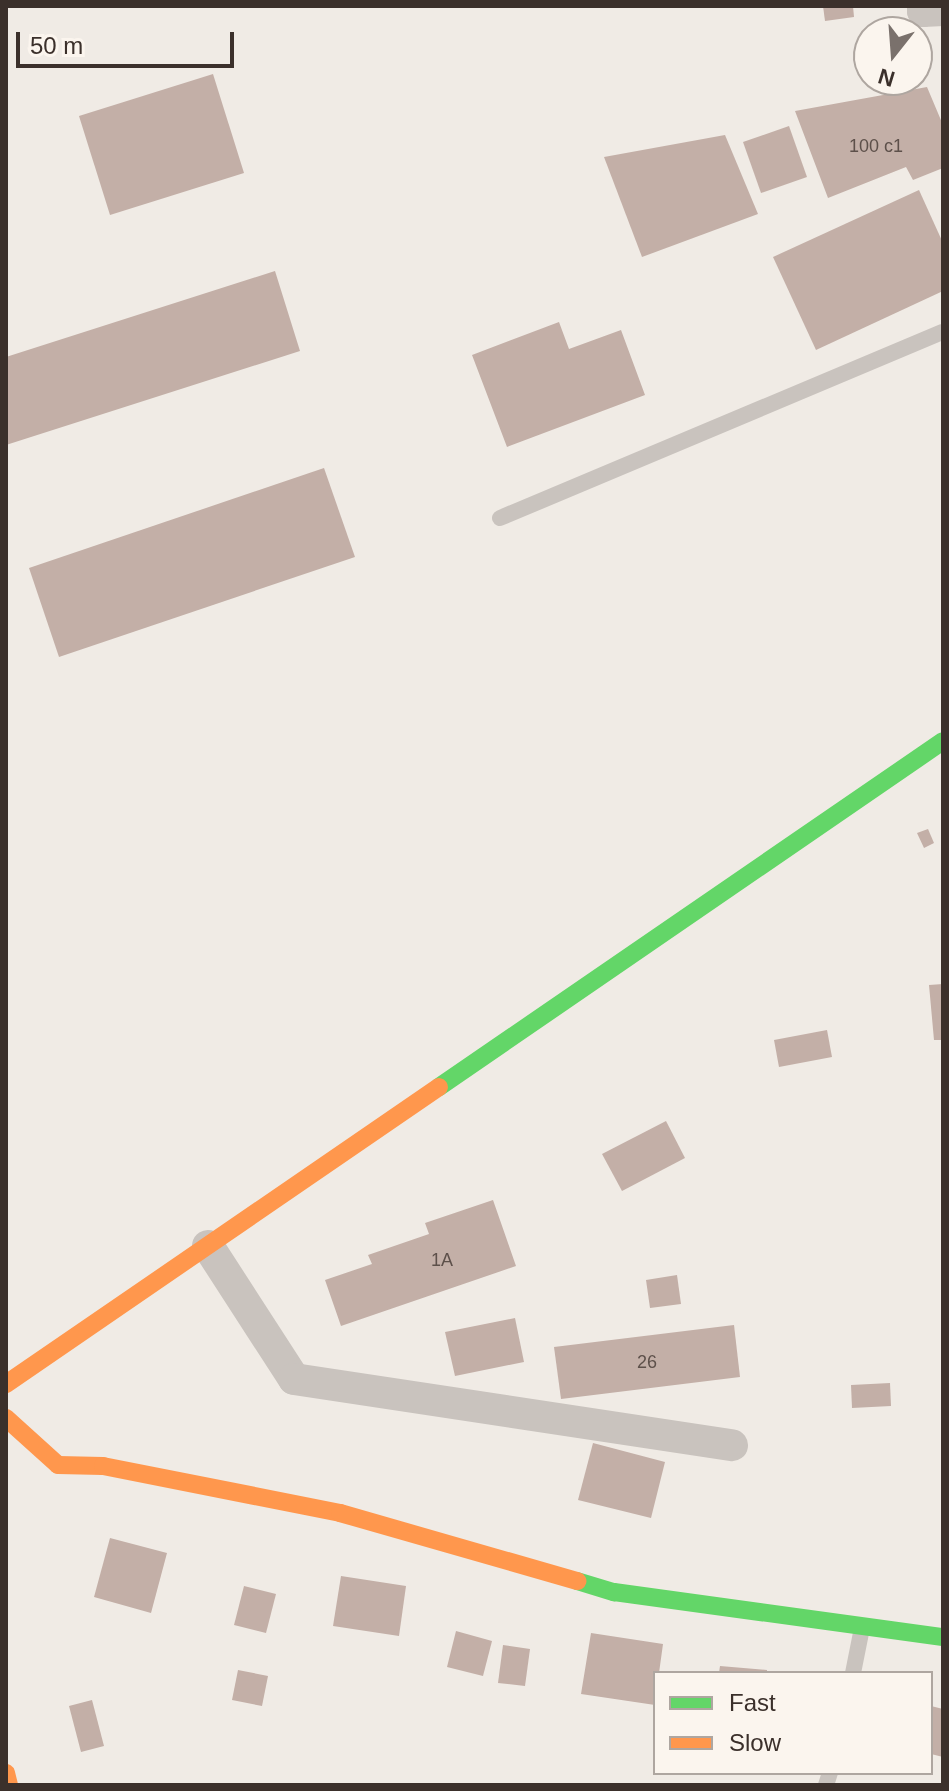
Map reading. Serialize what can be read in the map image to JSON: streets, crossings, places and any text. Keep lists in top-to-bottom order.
{
  "house_numbers": ["100 с1", "1А", "26"],
  "legend": ["Fast", "Slow"],
  "scale_bar": "50 m",
  "north": "bottom"
}
